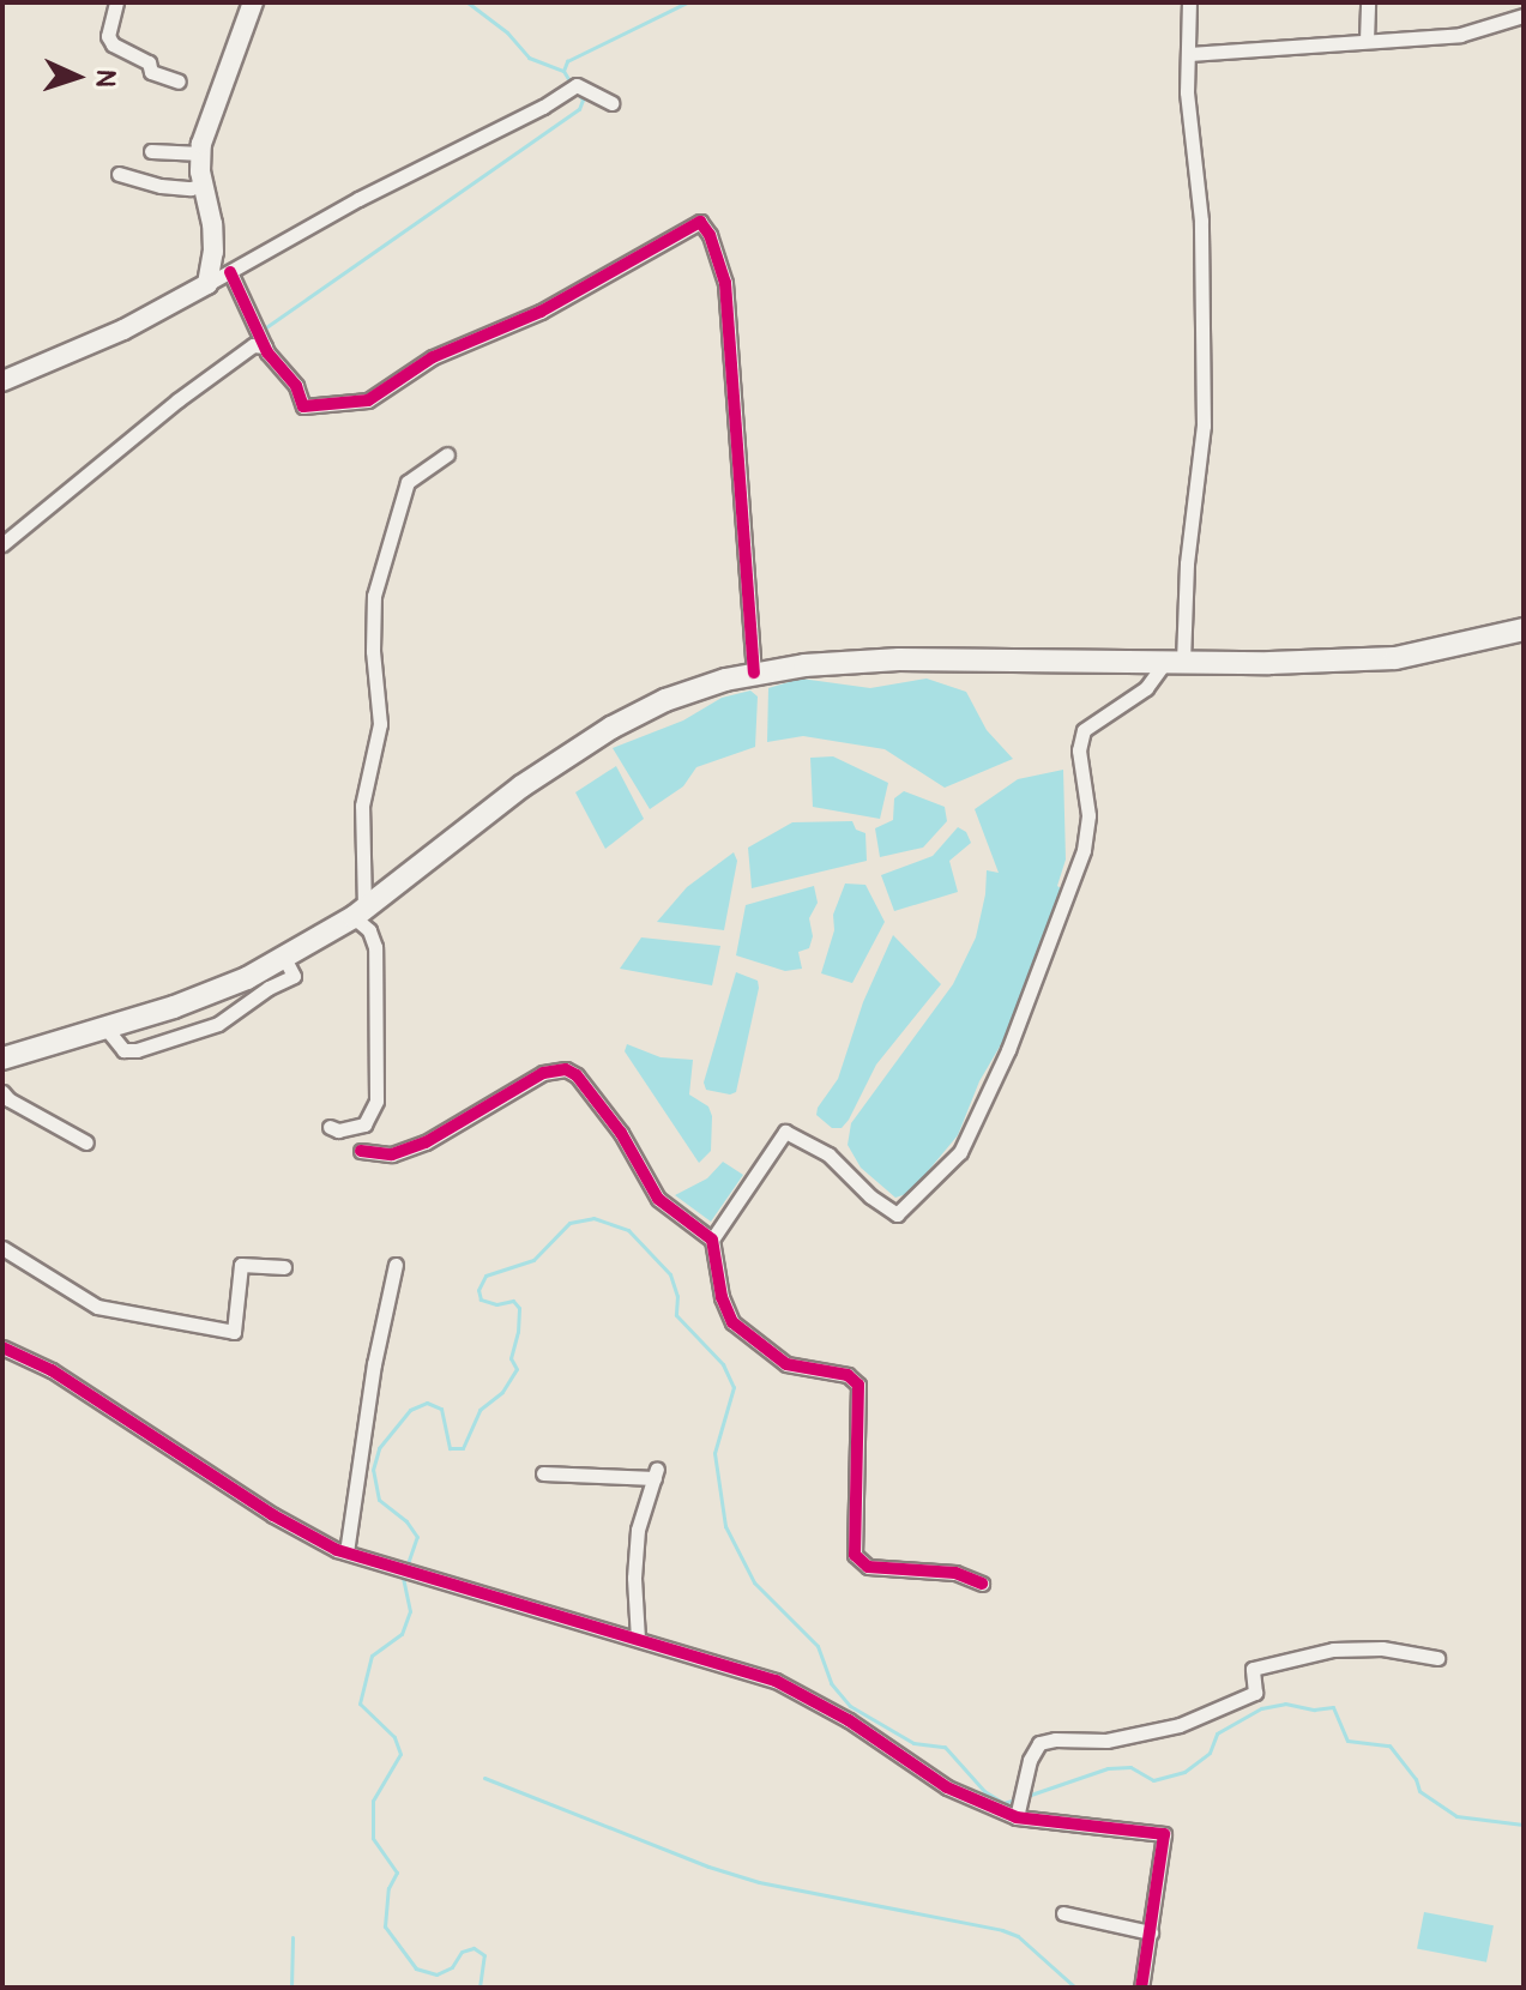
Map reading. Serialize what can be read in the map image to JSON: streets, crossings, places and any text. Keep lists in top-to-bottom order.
{
  "north": "right"
}
